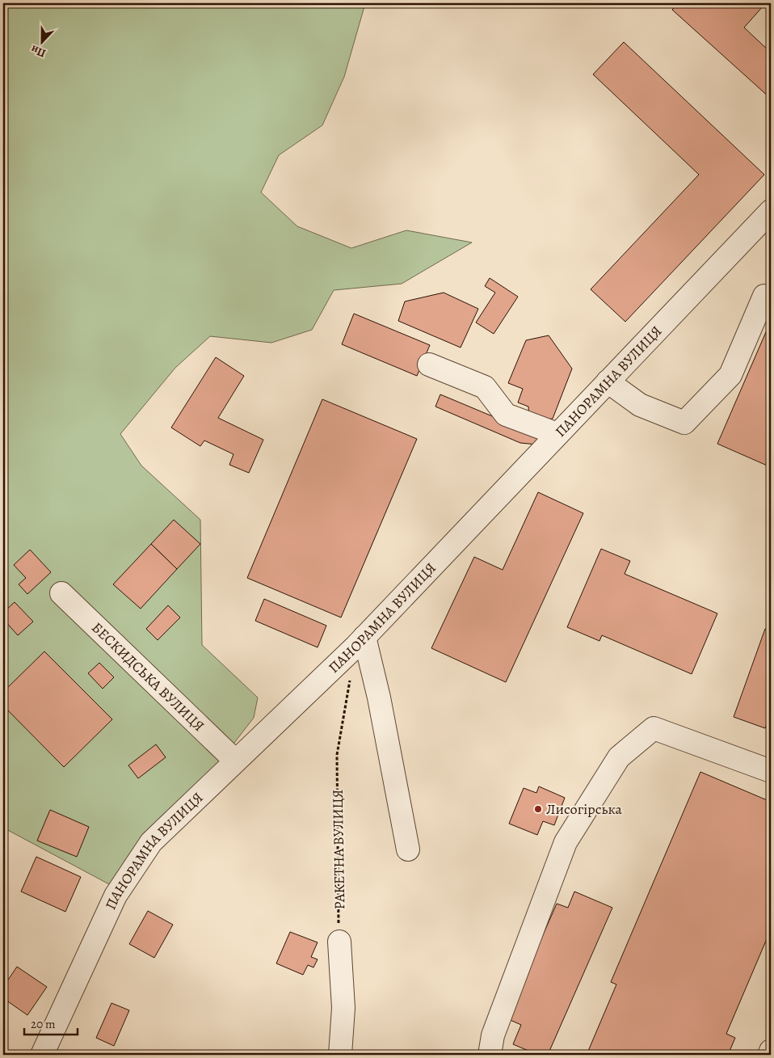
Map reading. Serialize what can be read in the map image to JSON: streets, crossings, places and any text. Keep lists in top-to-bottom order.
{
  "streets": {
    "street": ["ПАНОРАМНА ВУЛИЦЯ", "БЕСКИДСЬКА ВУЛИЦЯ"],
    "path": ["РАКЕТНА ВУЛИЦЯ"]
  },
  "crossings": [
    ["ПАНОРАМНА ВУЛИЦЯ", "БЕСКИДСЬКА ВУЛИЦЯ"]
  ],
  "places": ["Лисогірська"],
  "scale_bar": "20 m",
  "north": "bottom"
}
